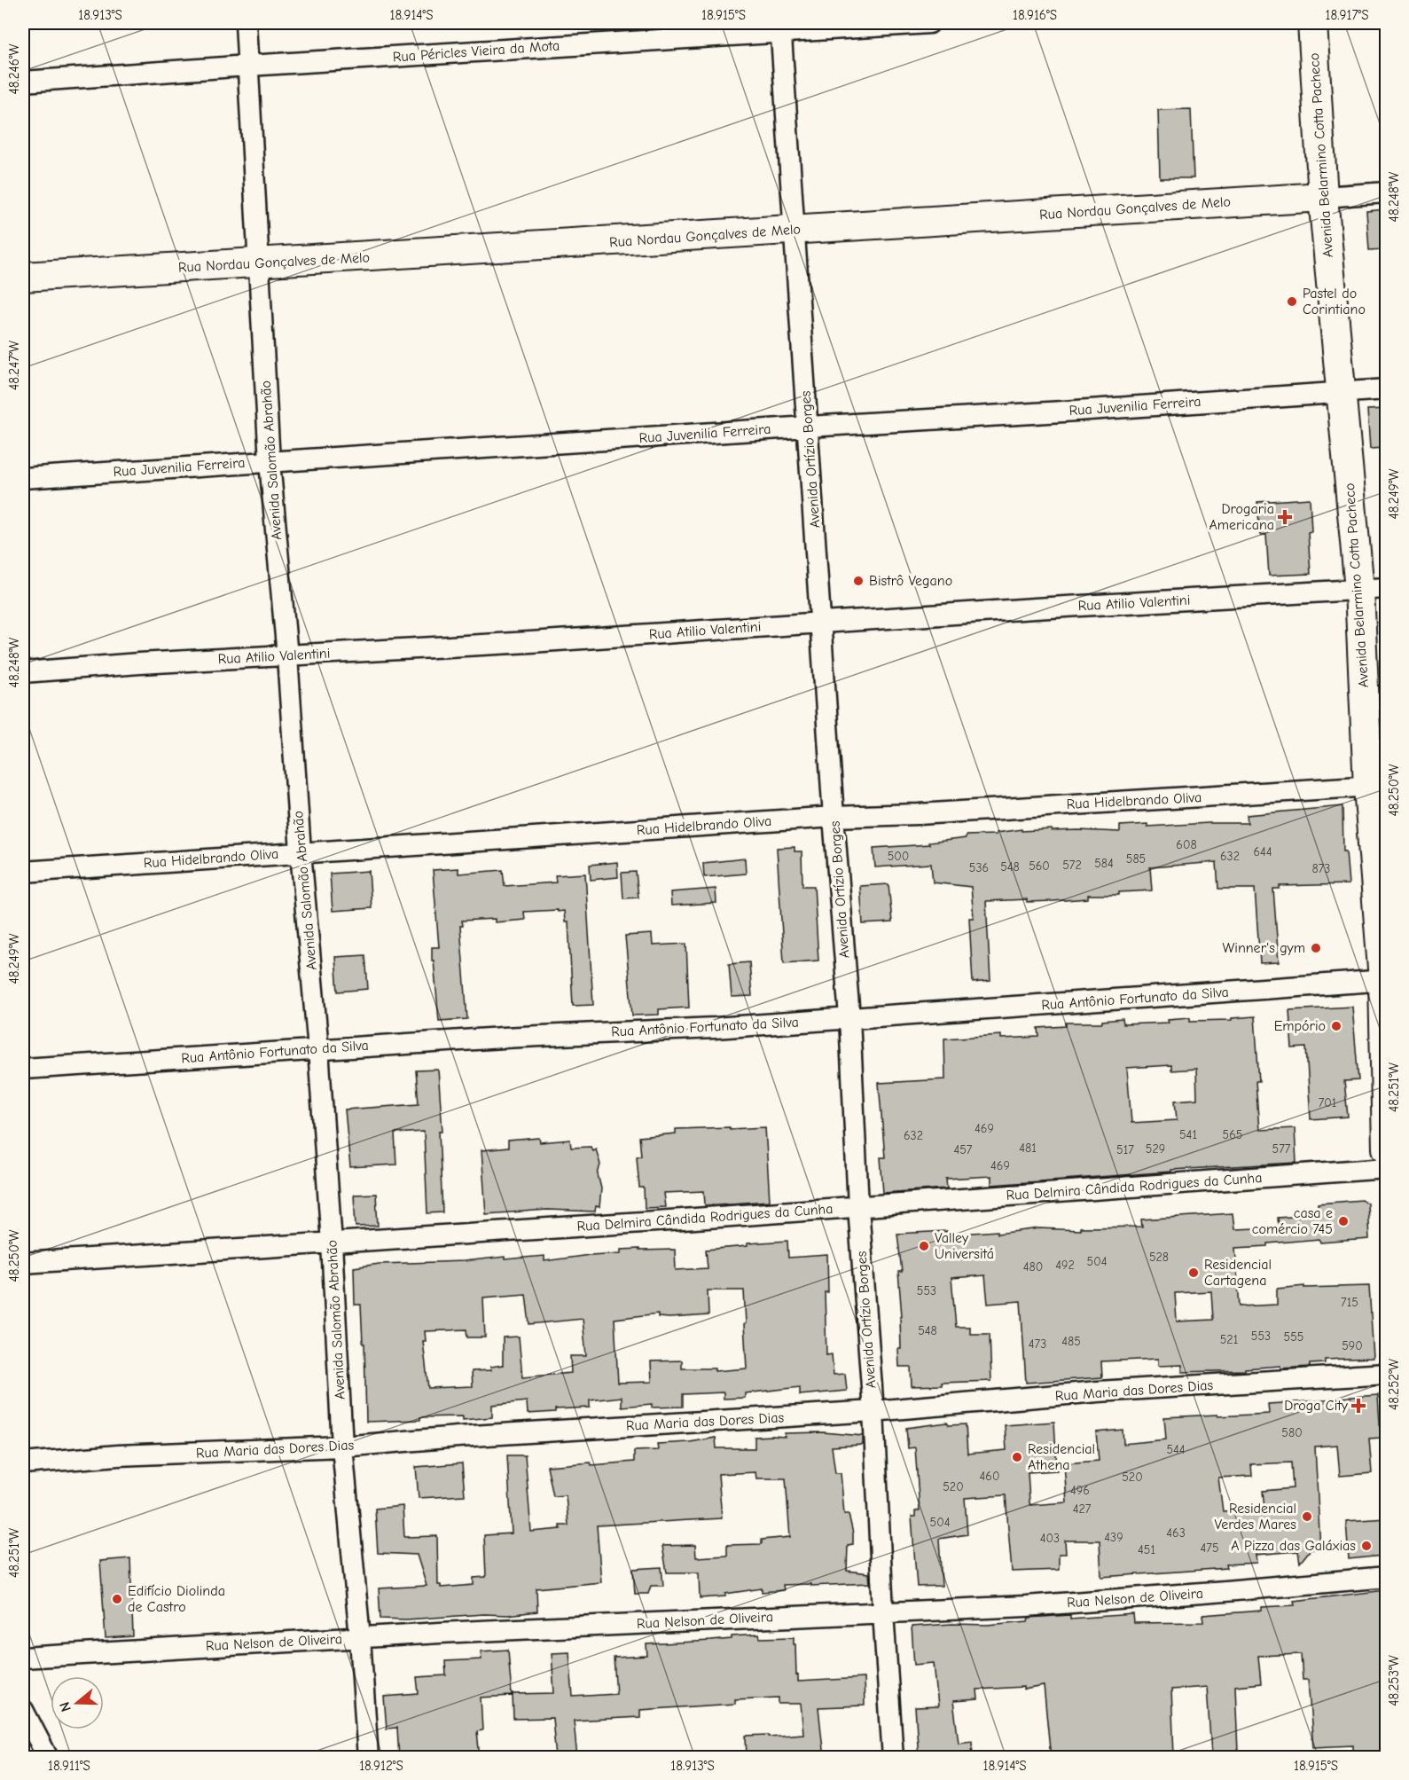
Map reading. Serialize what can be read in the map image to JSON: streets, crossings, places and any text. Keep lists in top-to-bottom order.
{
  "streets": {
    "street": [
      "Rua Péricles Vieira da Mota",
      "Avenida Belarmino Cotta Pacheco",
      "Rua Nordau Gonçalves de Melo",
      "Rua Juvenilia Ferreira",
      "Avenida Ortízio Borges",
      "Avenida Salomão Abrahão",
      "Rua Atilio Valentini",
      "Rua Hidelbrando Oliva",
      "Rua Antônio Fortunato da Silva",
      "Rua Delmira Cândida Rodrigues da Cunha",
      "Rua Maria das Dores Dias",
      "Rua Nelson de Oliveira"
    ]
  },
  "crossings": [
    ["Rua Péricles Vieira da Mota", "Avenida Ortízio Borges"],
    ["Rua Péricles Vieira da Mota", "Avenida Salomão Abrahão"],
    ["Avenida Belarmino Cotta Pacheco", "Rua Nordau Gonçalves de Melo"],
    ["Avenida Belarmino Cotta Pacheco", "Rua Juvenilia Ferreira"],
    ["Avenida Belarmino Cotta Pacheco", "Rua Atilio Valentini"],
    ["Avenida Belarmino Cotta Pacheco", "Rua Hidelbrando Oliva"],
    ["Avenida Belarmino Cotta Pacheco", "Rua Antônio Fortunato da Silva"],
    ["Rua Nordau Gonçalves de Melo", "Avenida Ortízio Borges"],
    ["Rua Nordau Gonçalves de Melo", "Avenida Salomão Abrahão"],
    ["Rua Juvenilia Ferreira", "Avenida Ortízio Borges"],
    ["Rua Juvenilia Ferreira", "Avenida Salomão Abrahão"],
    ["Avenida Ortízio Borges", "Rua Atilio Valentini"],
    ["Avenida Ortízio Borges", "Rua Hidelbrando Oliva"],
    ["Avenida Ortízio Borges", "Rua Antônio Fortunato da Silva"],
    ["Avenida Ortízio Borges", "Rua Delmira Cândida Rodrigues da Cunha"],
    ["Avenida Ortízio Borges", "Rua Maria das Dores Dias"],
    ["Avenida Ortízio Borges", "Rua Nelson de Oliveira"],
    ["Avenida Salomão Abrahão", "Rua Atilio Valentini"],
    ["Avenida Salomão Abrahão", "Rua Hidelbrando Oliva"],
    ["Avenida Salomão Abrahão", "Rua Antônio Fortunato da Silva"],
    ["Avenida Salomão Abrahão", "Rua Delmira Cândida Rodrigues da Cunha"],
    ["Avenida Salomão Abrahão", "Rua Maria das Dores Dias"],
    ["Avenida Salomão Abrahão", "Rua Nelson de Oliveira"]
  ],
  "places": {
    "other": [
      "Pastel do Corintiano",
      "Bistrô Vegano",
      "Winner's gym",
      "Empório",
      "casa e comércio 745",
      "Valley Universitá",
      "Residencial Cartagena",
      "Residencial Athena",
      "Residencial Verdes Mares",
      "A Pizza das Galáxias",
      "Edifício Diolinda de Castro"
    ],
    "health": ["Drogaria Americana", "Droga City"]
  },
  "house_numbers": [
    "608",
    "644",
    "500",
    "632",
    "585",
    "584",
    "572",
    "560",
    "548",
    "536",
    "873",
    "701",
    "469",
    "541",
    "565",
    "632",
    "481",
    "529",
    "577",
    "457",
    "517",
    "469",
    "528",
    "504",
    "492",
    "480",
    "553",
    "715",
    "548",
    "553",
    "555",
    "521",
    "485",
    "473",
    "590",
    "580",
    "544",
    "460",
    "520",
    "520",
    "496",
    "427",
    "504",
    "463",
    "439",
    "403",
    "475",
    "451"
  ],
  "north": "left",
  "coordinates": [
    "18.913°S",
    "18.914°S",
    "18.915°S",
    "18.916°S",
    "18.917°S",
    "48.246°W",
    "48.248°W",
    "48.247°W",
    "48.249°W",
    "48.250°W",
    "48.251°W",
    "48.252°W",
    "48.253°W",
    "18.911°S",
    "18.912°S"
  ]
}
